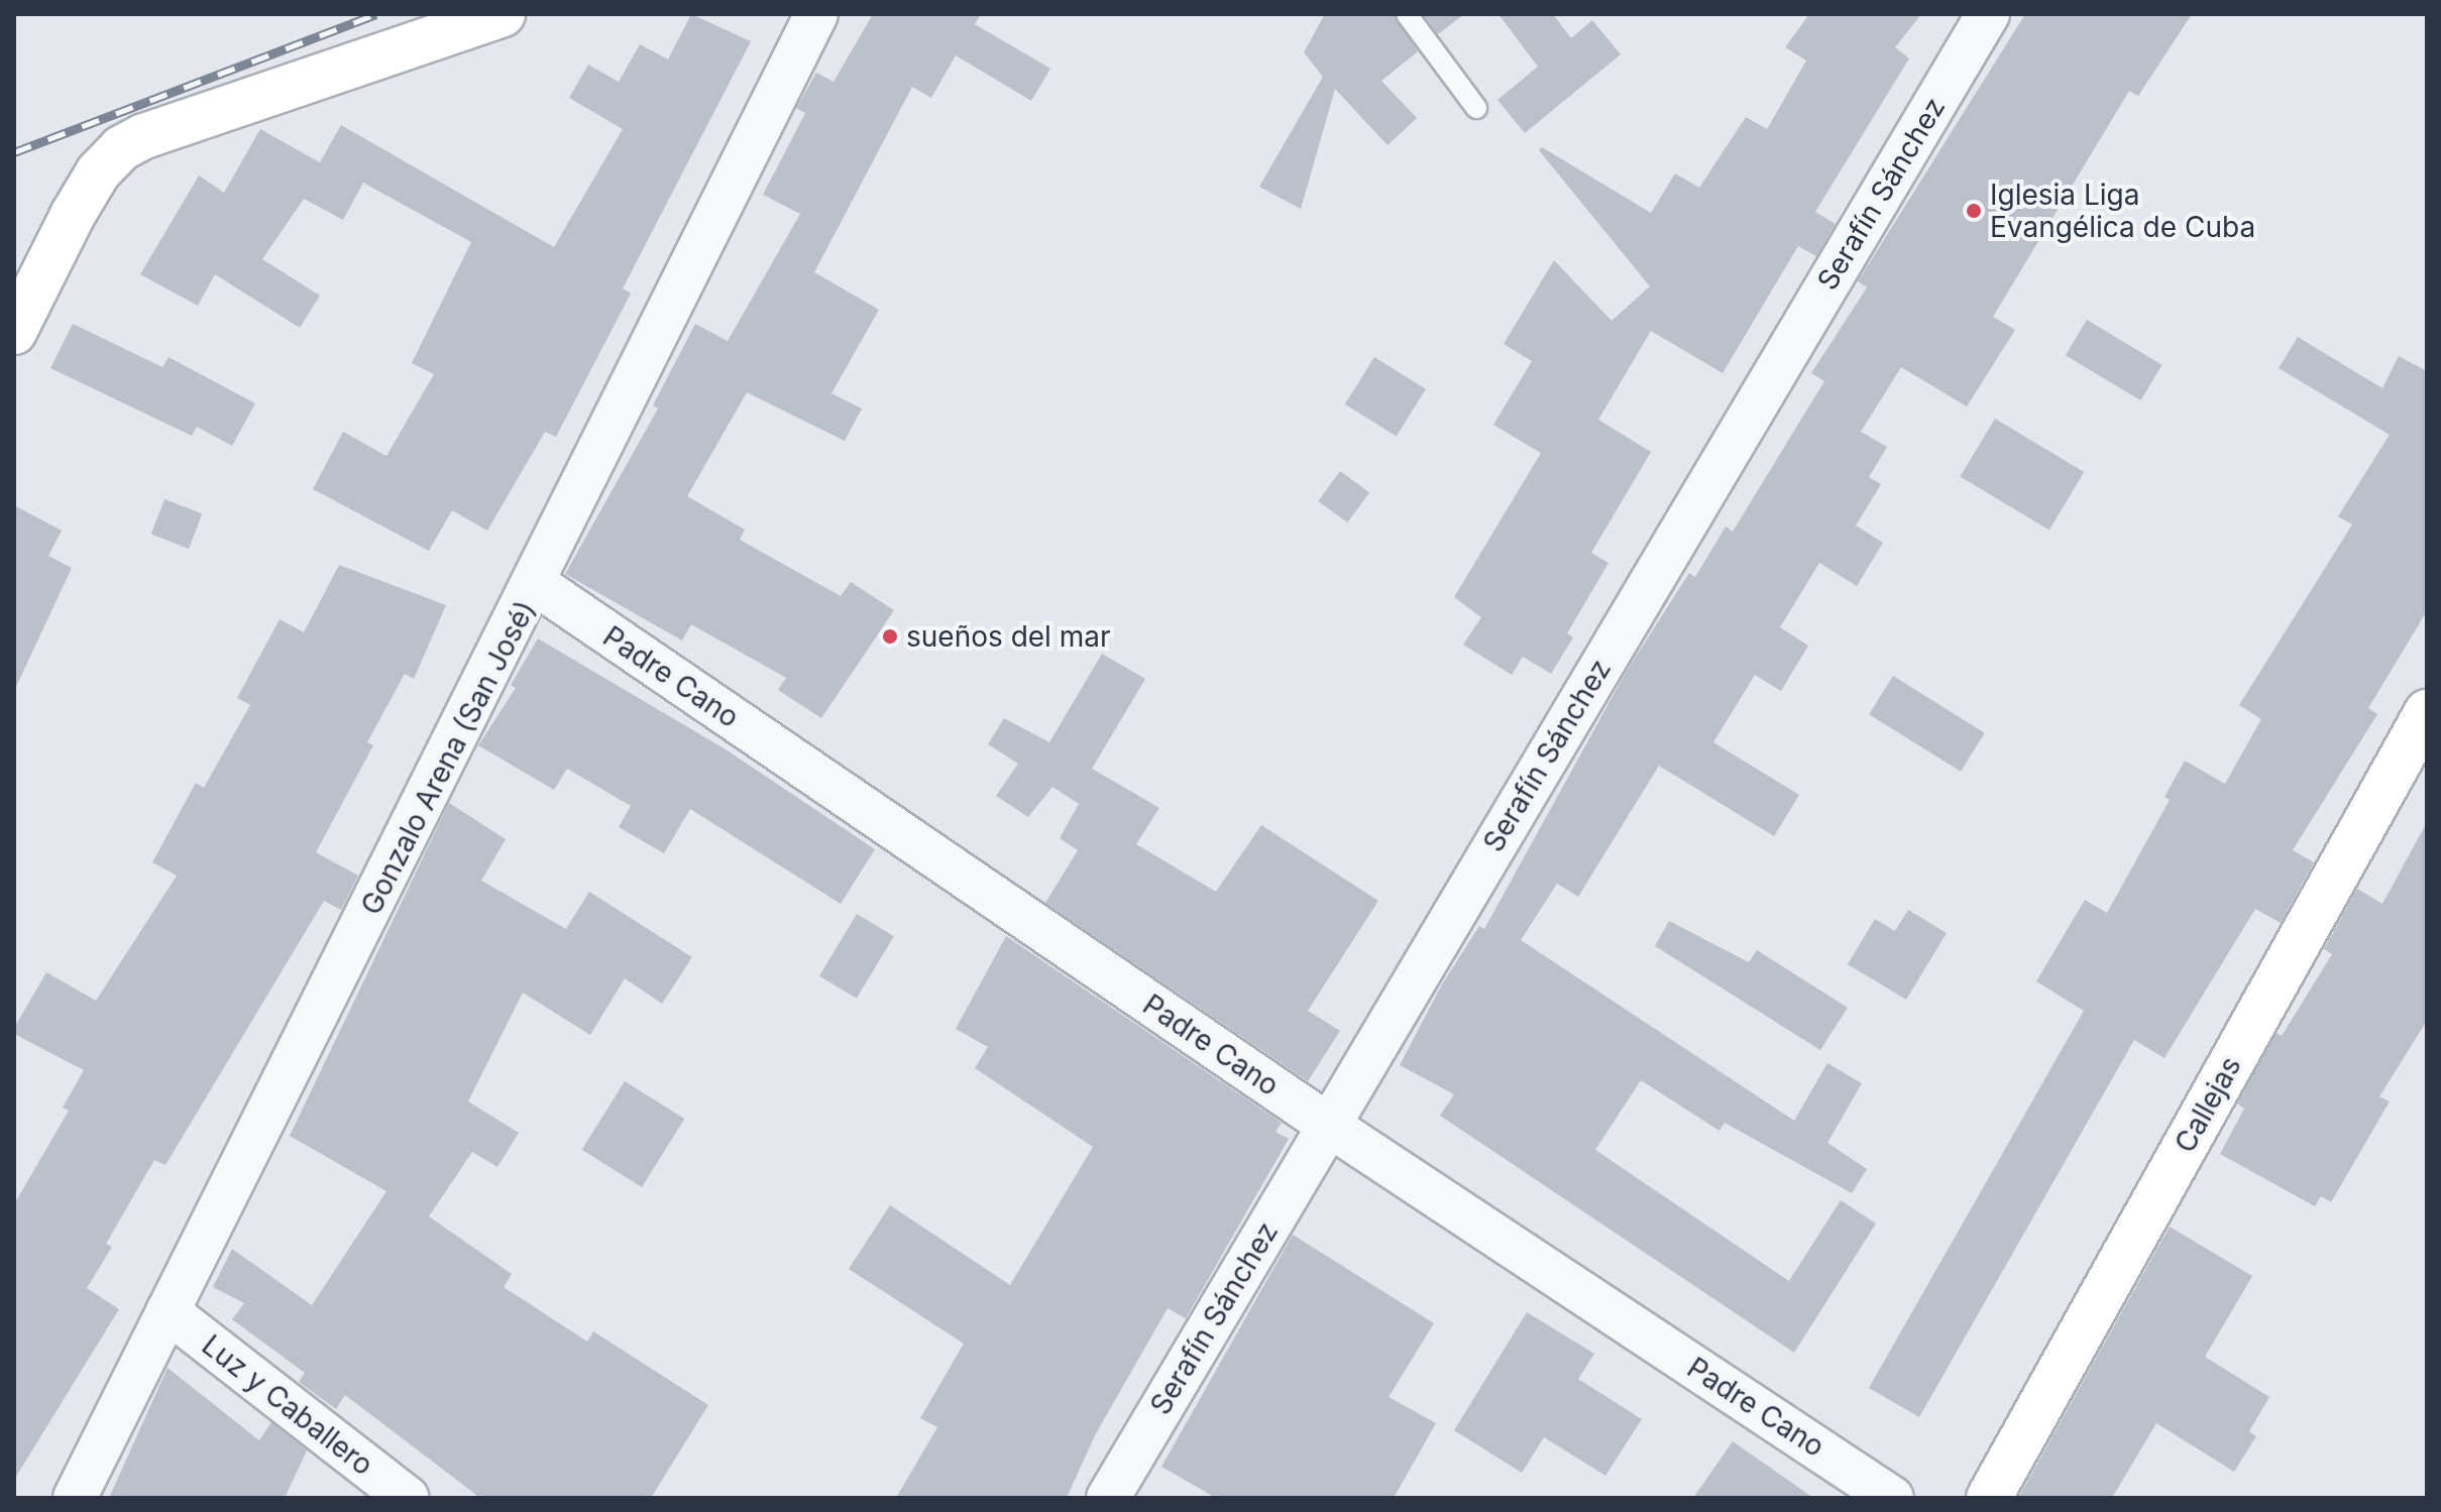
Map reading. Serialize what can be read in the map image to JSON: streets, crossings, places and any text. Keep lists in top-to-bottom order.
{
  "streets": {
    "main road": ["Callejas"],
    "street": [
      "Serafín Sánchez",
      "Padre Cano",
      "Gonzalo Arena (San José)",
      "Luz y Caballero"
    ]
  },
  "crossings": [
    ["Serafín Sánchez", "Padre Cano"],
    ["Padre Cano", "Gonzalo Arena (San José)"],
    ["Gonzalo Arena (San José)", "Luz y Caballero"]
  ],
  "places": ["Iglesia Liga Evangélica de Cuba", "sueños del mar"]
}
